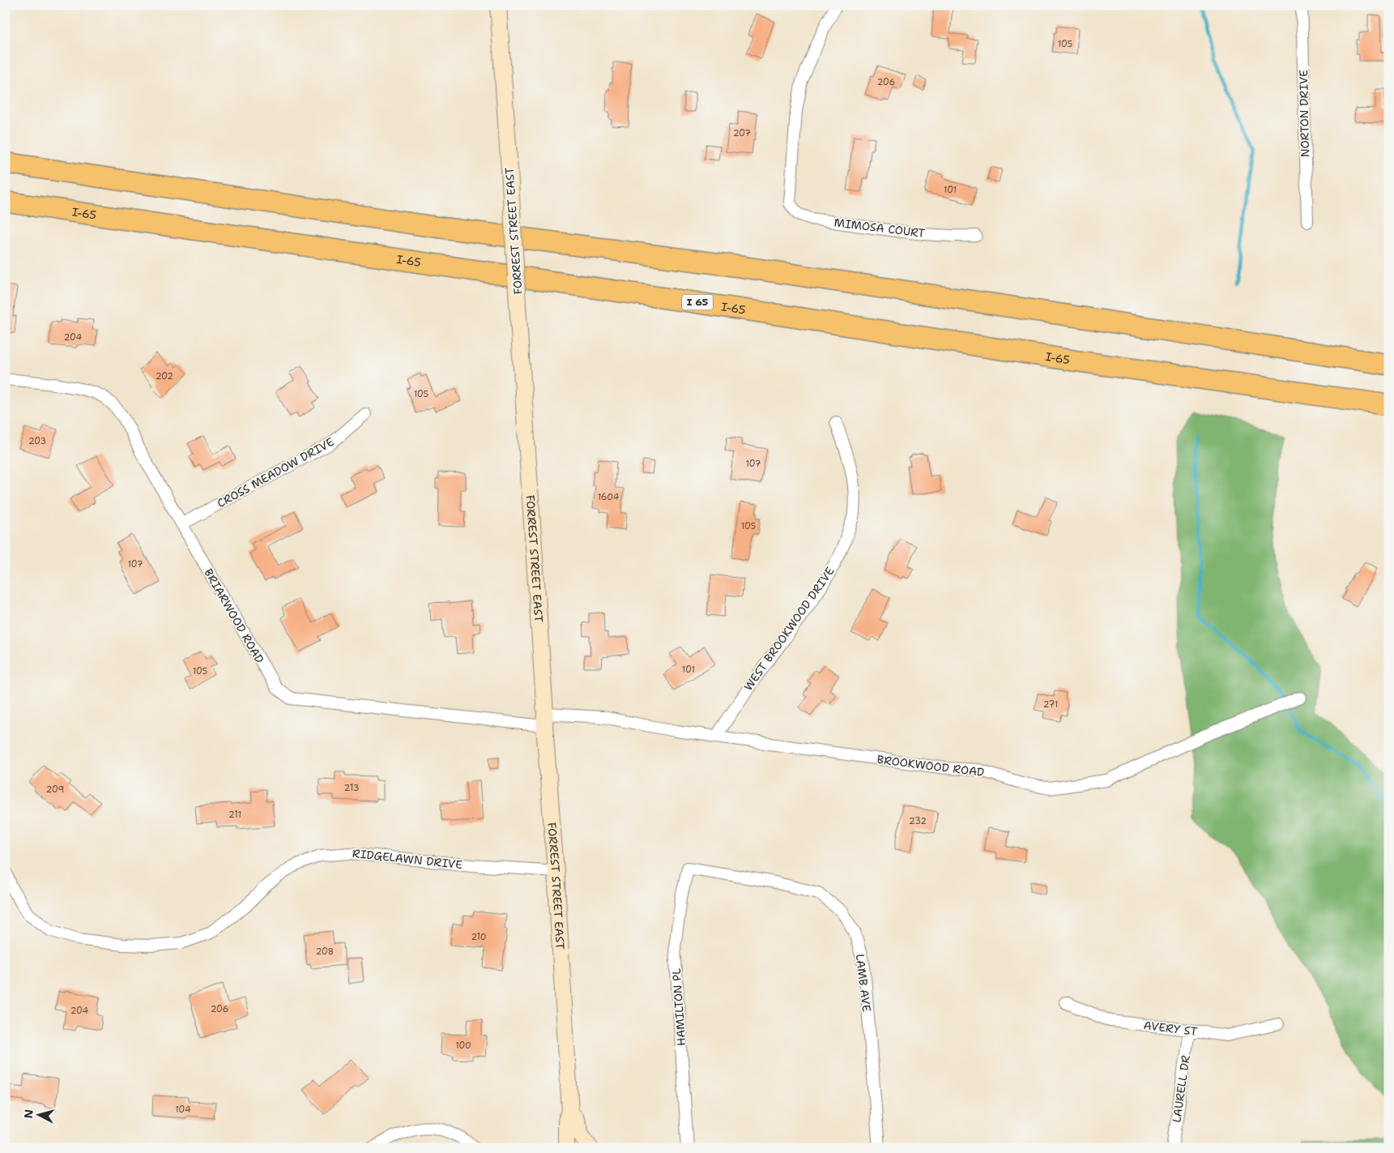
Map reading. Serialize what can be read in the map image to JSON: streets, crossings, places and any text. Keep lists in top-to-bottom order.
{
  "streets": {
    "highway": ["I-65", "I 65"],
    "street": [
      "NORTON DRIVE",
      "MIMOSA COURT",
      "FORREST STREET EAST",
      "CROSS MEADOW DRIVE",
      "BRIARWOOD ROAD",
      "WEST BROOKWOOD DRIVE",
      "BROOKWOOD ROAD",
      "RIDGELAWN DRIVE",
      "LAMB AVE",
      "HAMILTON PL",
      "AVERY ST",
      "LAURELL DR"
    ]
  },
  "crossings": [
    ["FORREST STREET EAST", "BRIARWOOD ROAD"],
    ["FORREST STREET EAST", "BROOKWOOD ROAD"],
    ["FORREST STREET EAST", "RIDGELAWN DRIVE"],
    ["CROSS MEADOW DRIVE", "BRIARWOOD ROAD"],
    ["BRIARWOOD ROAD", "BROOKWOOD ROAD"],
    ["WEST BROOKWOOD DRIVE", "BROOKWOOD ROAD"],
    ["LAMB AVE", "HAMILTON PL"],
    ["AVERY ST", "LAURELL DR"]
  ],
  "house_numbers": [
    "105",
    "206",
    "207",
    "101",
    "204",
    "202",
    "105",
    "203",
    "107",
    "1604",
    "105",
    "107",
    "101",
    "105",
    "271",
    "213",
    "209",
    "211",
    "232",
    "210",
    "208",
    "206",
    "204",
    "100",
    "104"
  ],
  "north": "left"
}
